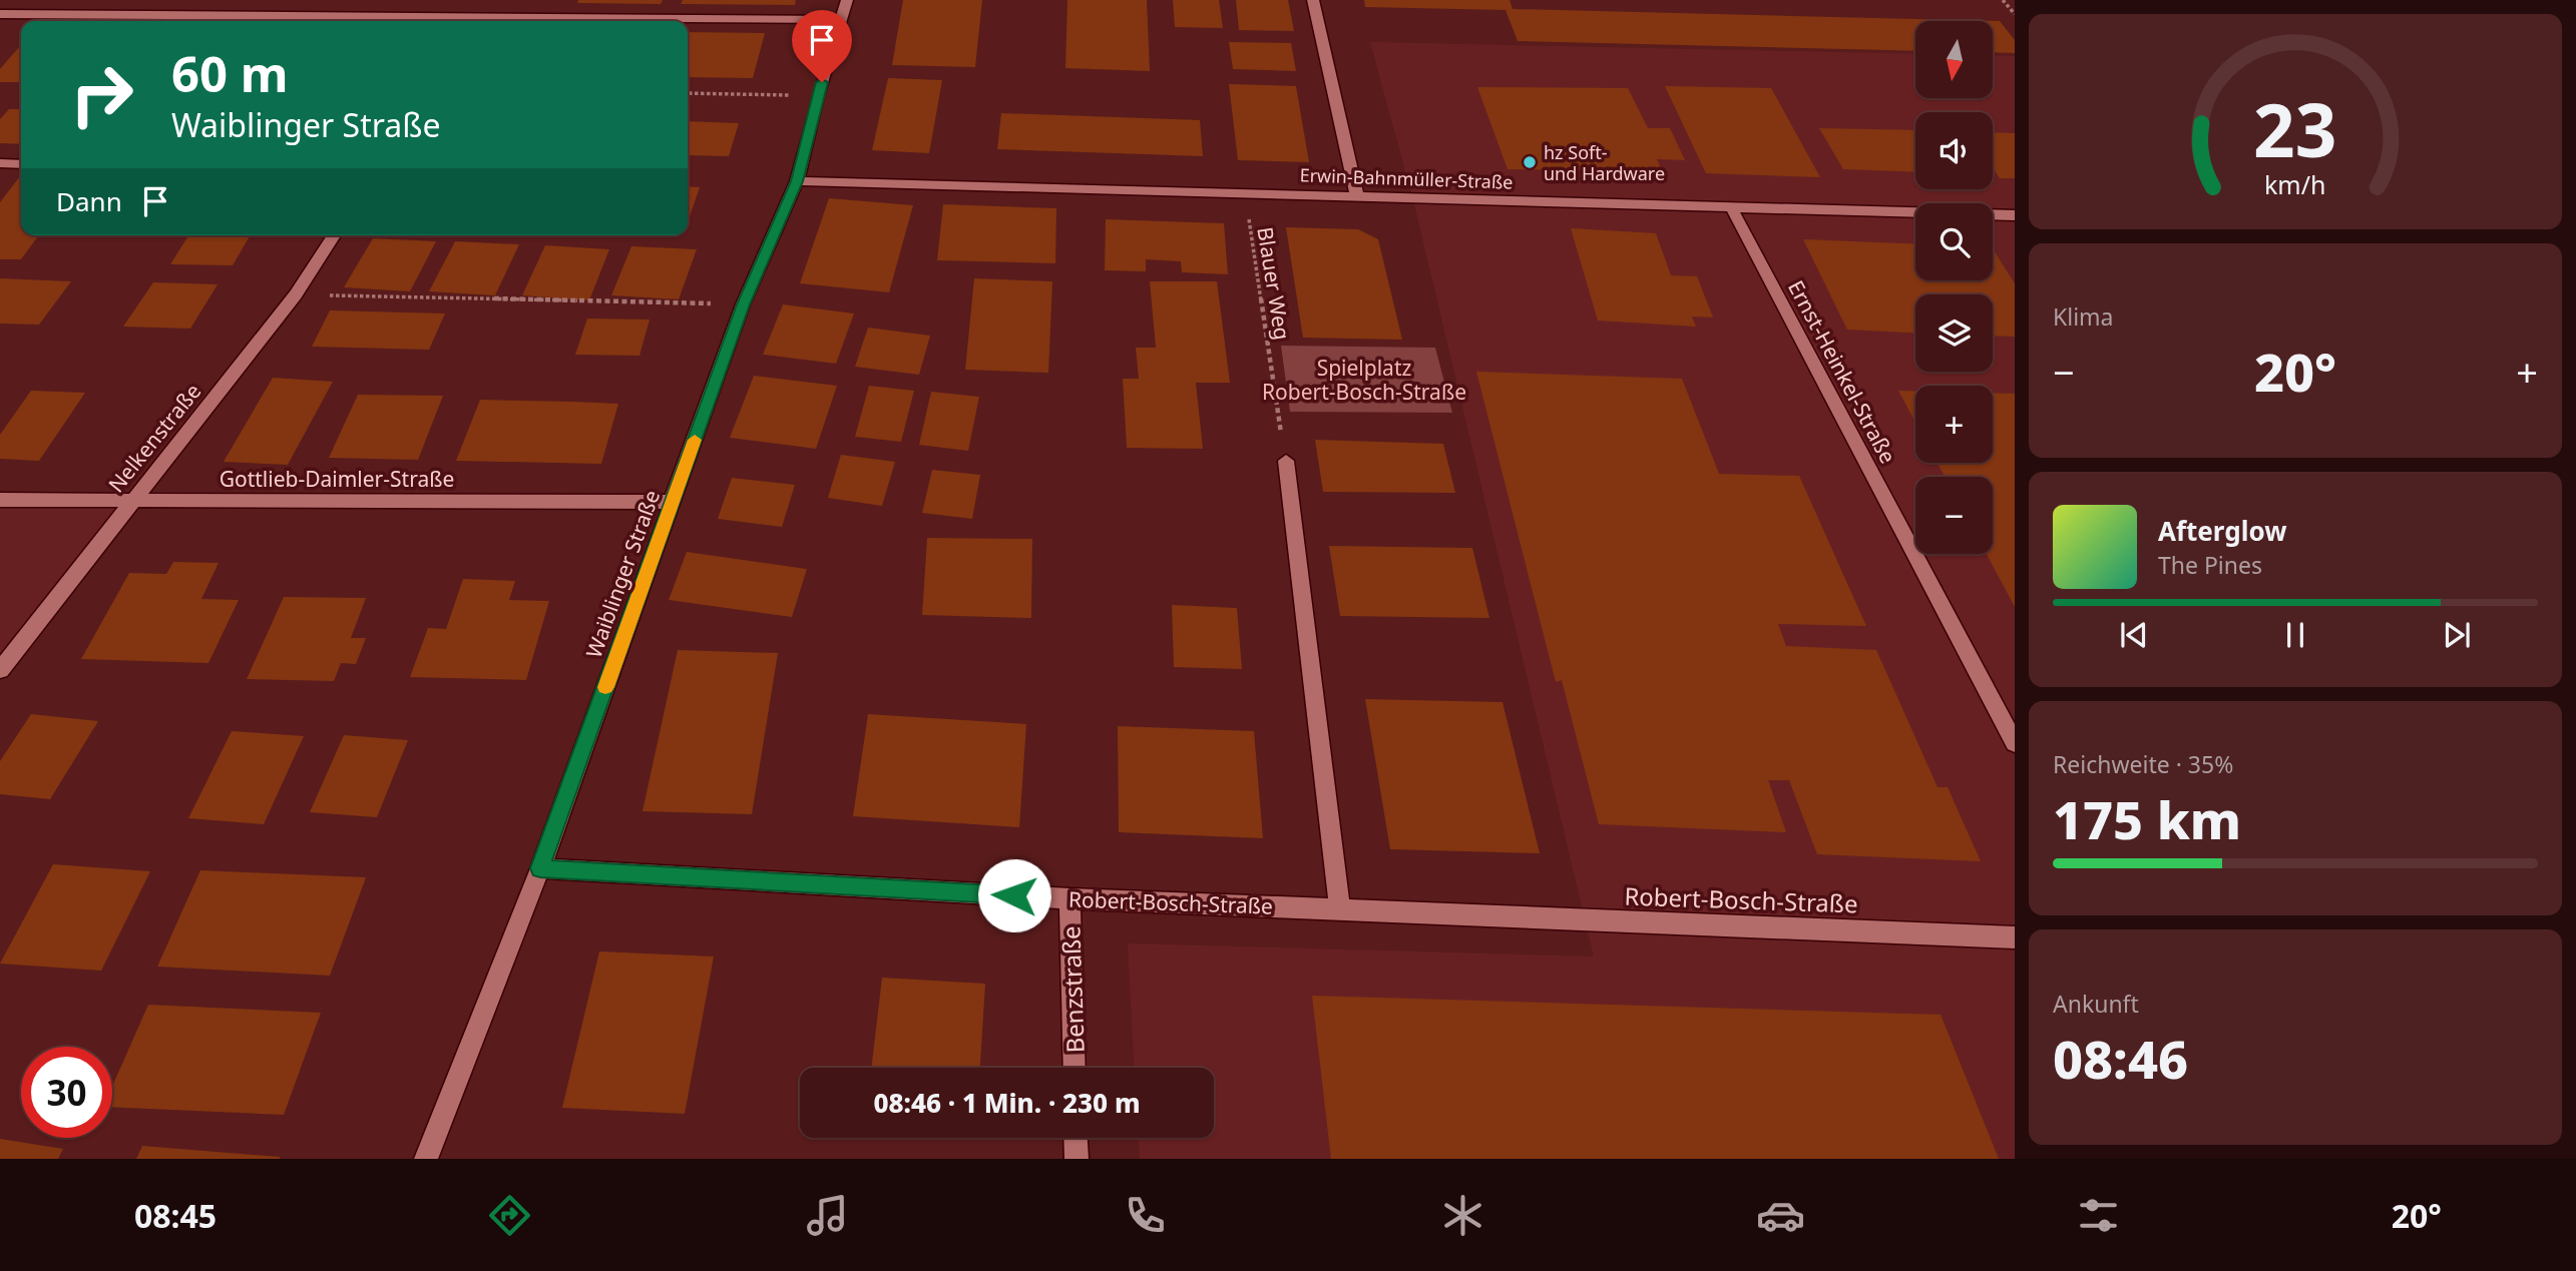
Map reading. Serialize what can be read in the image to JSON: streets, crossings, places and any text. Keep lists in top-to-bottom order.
{
  "streets": {
    "street": [
      "Erwin-Bahnmüller-Straße",
      "Ernst-Heinkel-Straße",
      "Nelkenstraße",
      "Gottlieb-Daimler-Straße",
      "Waiblinger Straße",
      "Robert-Bosch-Straße",
      "Benzstraße"
    ],
    "path": ["Blauer Weg"]
  },
  "crossings": [
    ["Erwin-Bahnmüller-Straße", "Blauer Weg"],
    ["Erwin-Bahnmüller-Straße", "Ernst-Heinkel-Straße"],
    ["Erwin-Bahnmüller-Straße", "Waiblinger Straße"],
    ["Nelkenstraße", "Gottlieb-Daimler-Straße"],
    ["Gottlieb-Daimler-Straße", "Waiblinger Straße"],
    ["Waiblinger Straße", "Robert-Bosch-Straße"],
    ["Robert-Bosch-Straße", "Benzstraße"]
  ],
  "parks": ["Spielplatz Robert-Bosch-Straße"],
  "places": ["hz Soft- und Hardware"],
  "north": "bottom",
  "page": {
    "map_buttons": ["+", "−"],
    "turn": ["60 m", "Waiblinger Straße"],
    "then": "Dann",
    "tile": [
      "Klima",
      ["Reichweite · 35%", "175 km"],
      ["Ankunft", "08:46"]
    ],
    "heat": ["−", "20°", "+"],
    "song": ["Afterglow", "The Pines"],
    "limit": "30",
    "trip": "08:46 · 1 Min. · 230 m",
    "tabs": ["08:45", "20°"],
    "gauge": ["23", "km/h"]
  }
}
